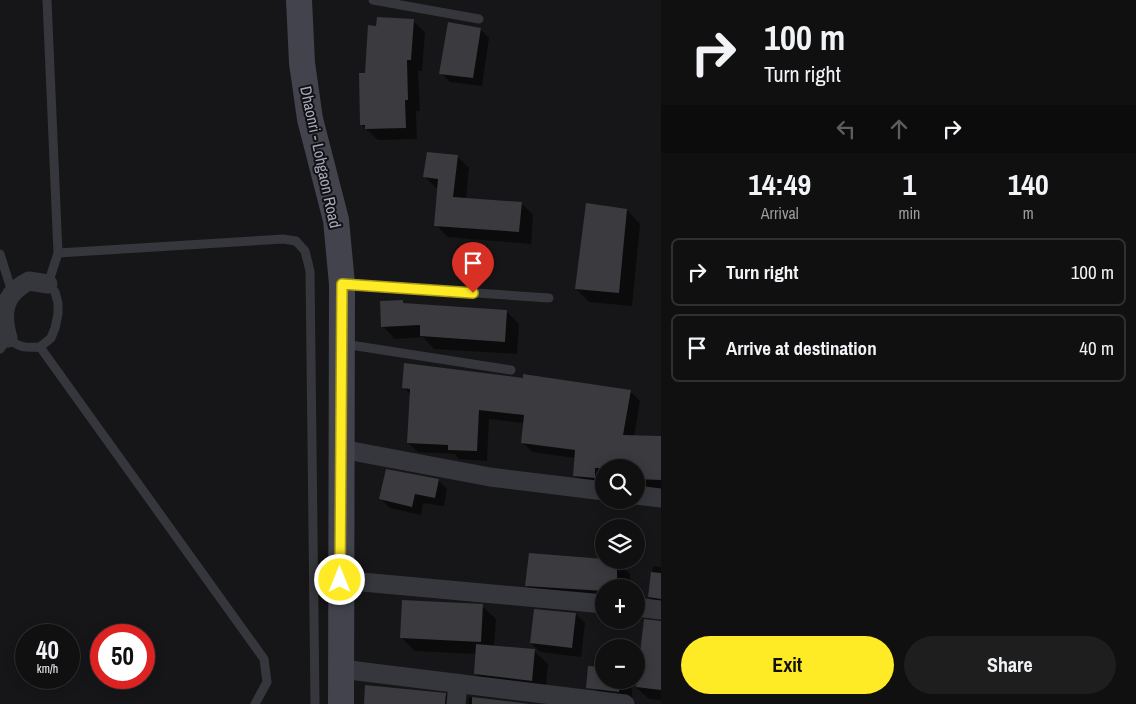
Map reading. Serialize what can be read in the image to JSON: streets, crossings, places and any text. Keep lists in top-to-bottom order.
{
  "streets": {
    "main road": ["Dhaonri - Lohgaon Road"]
  },
  "page": {
    "turn": ["100 m", "Turn right"],
    "eta": [
      "14:49",
      "Arrival",
      "1",
      "min",
      "140",
      "m"
    ],
    "list": [
      {
        "name": "Turn right",
        "value": "100 m"
      },
      {
        "name": "Arrive at destination",
        "value": "40 m"
      }
    ],
    "map_buttons": ["+", "−"],
    "speed": "40 km/h",
    "limit": "50",
    "buttons": ["Exit", "Share"]
  }
}
